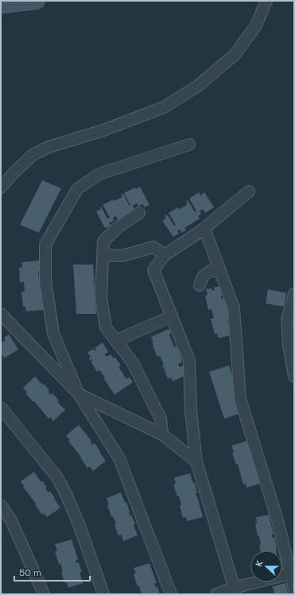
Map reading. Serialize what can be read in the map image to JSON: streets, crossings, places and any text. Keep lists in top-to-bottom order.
{
  "scale_bar": "50 m",
  "north": "left"
}
